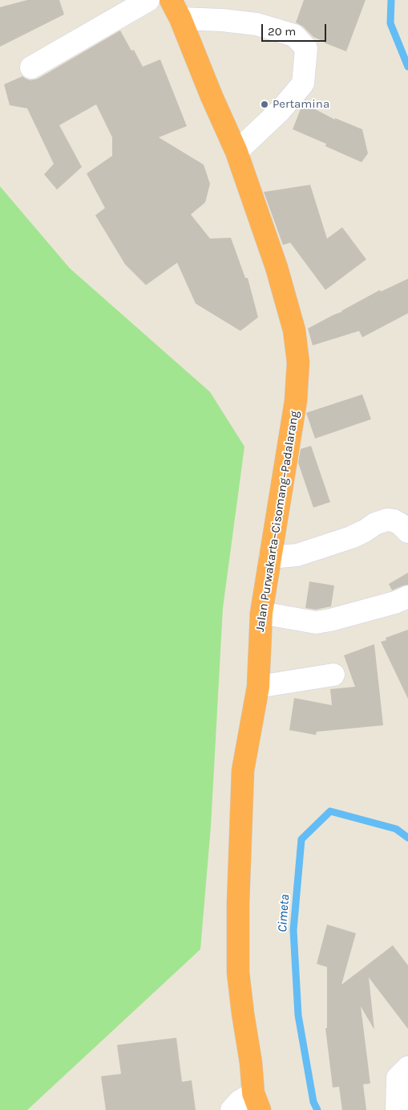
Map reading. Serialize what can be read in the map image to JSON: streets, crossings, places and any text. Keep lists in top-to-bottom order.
{
  "streets": {
    "highway": ["Jalan Purwakarta–Cisomang–Padalarang"]
  },
  "water": ["Cimeta"],
  "places": ["Pertamina"],
  "scale_bar": "20 m"
}
